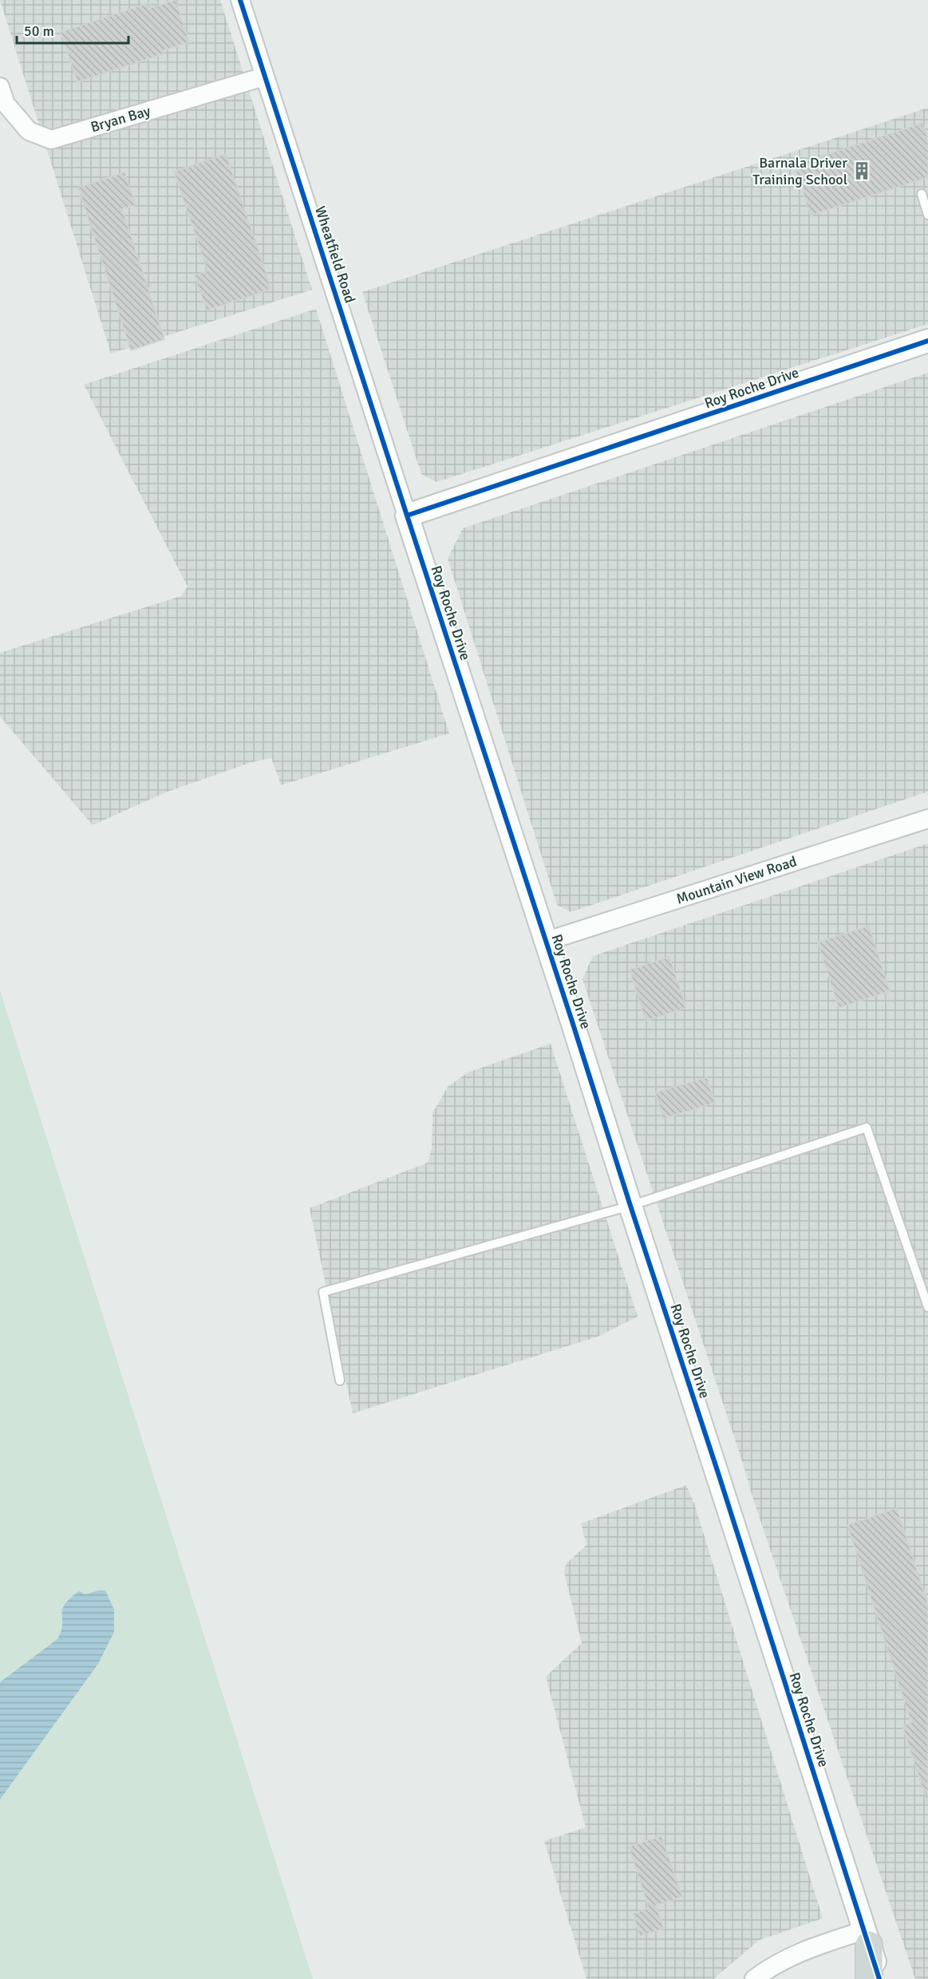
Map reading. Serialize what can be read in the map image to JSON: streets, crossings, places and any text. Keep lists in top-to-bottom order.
{
  "streets": {
    "street": [
      "Bryan Bay",
      "Wheatfield Road",
      "Roy Roche Drive",
      "Mountain View Road"
    ]
  },
  "crossings": [
    ["Bryan Bay", "Wheatfield Road"],
    ["Wheatfield Road", "Roy Roche Drive"],
    ["Roy Roche Drive", "Mountain View Road"]
  ],
  "places": {
    "building": ["Barnala Driver Training School"]
  },
  "scale_bar": "50 m"
}
